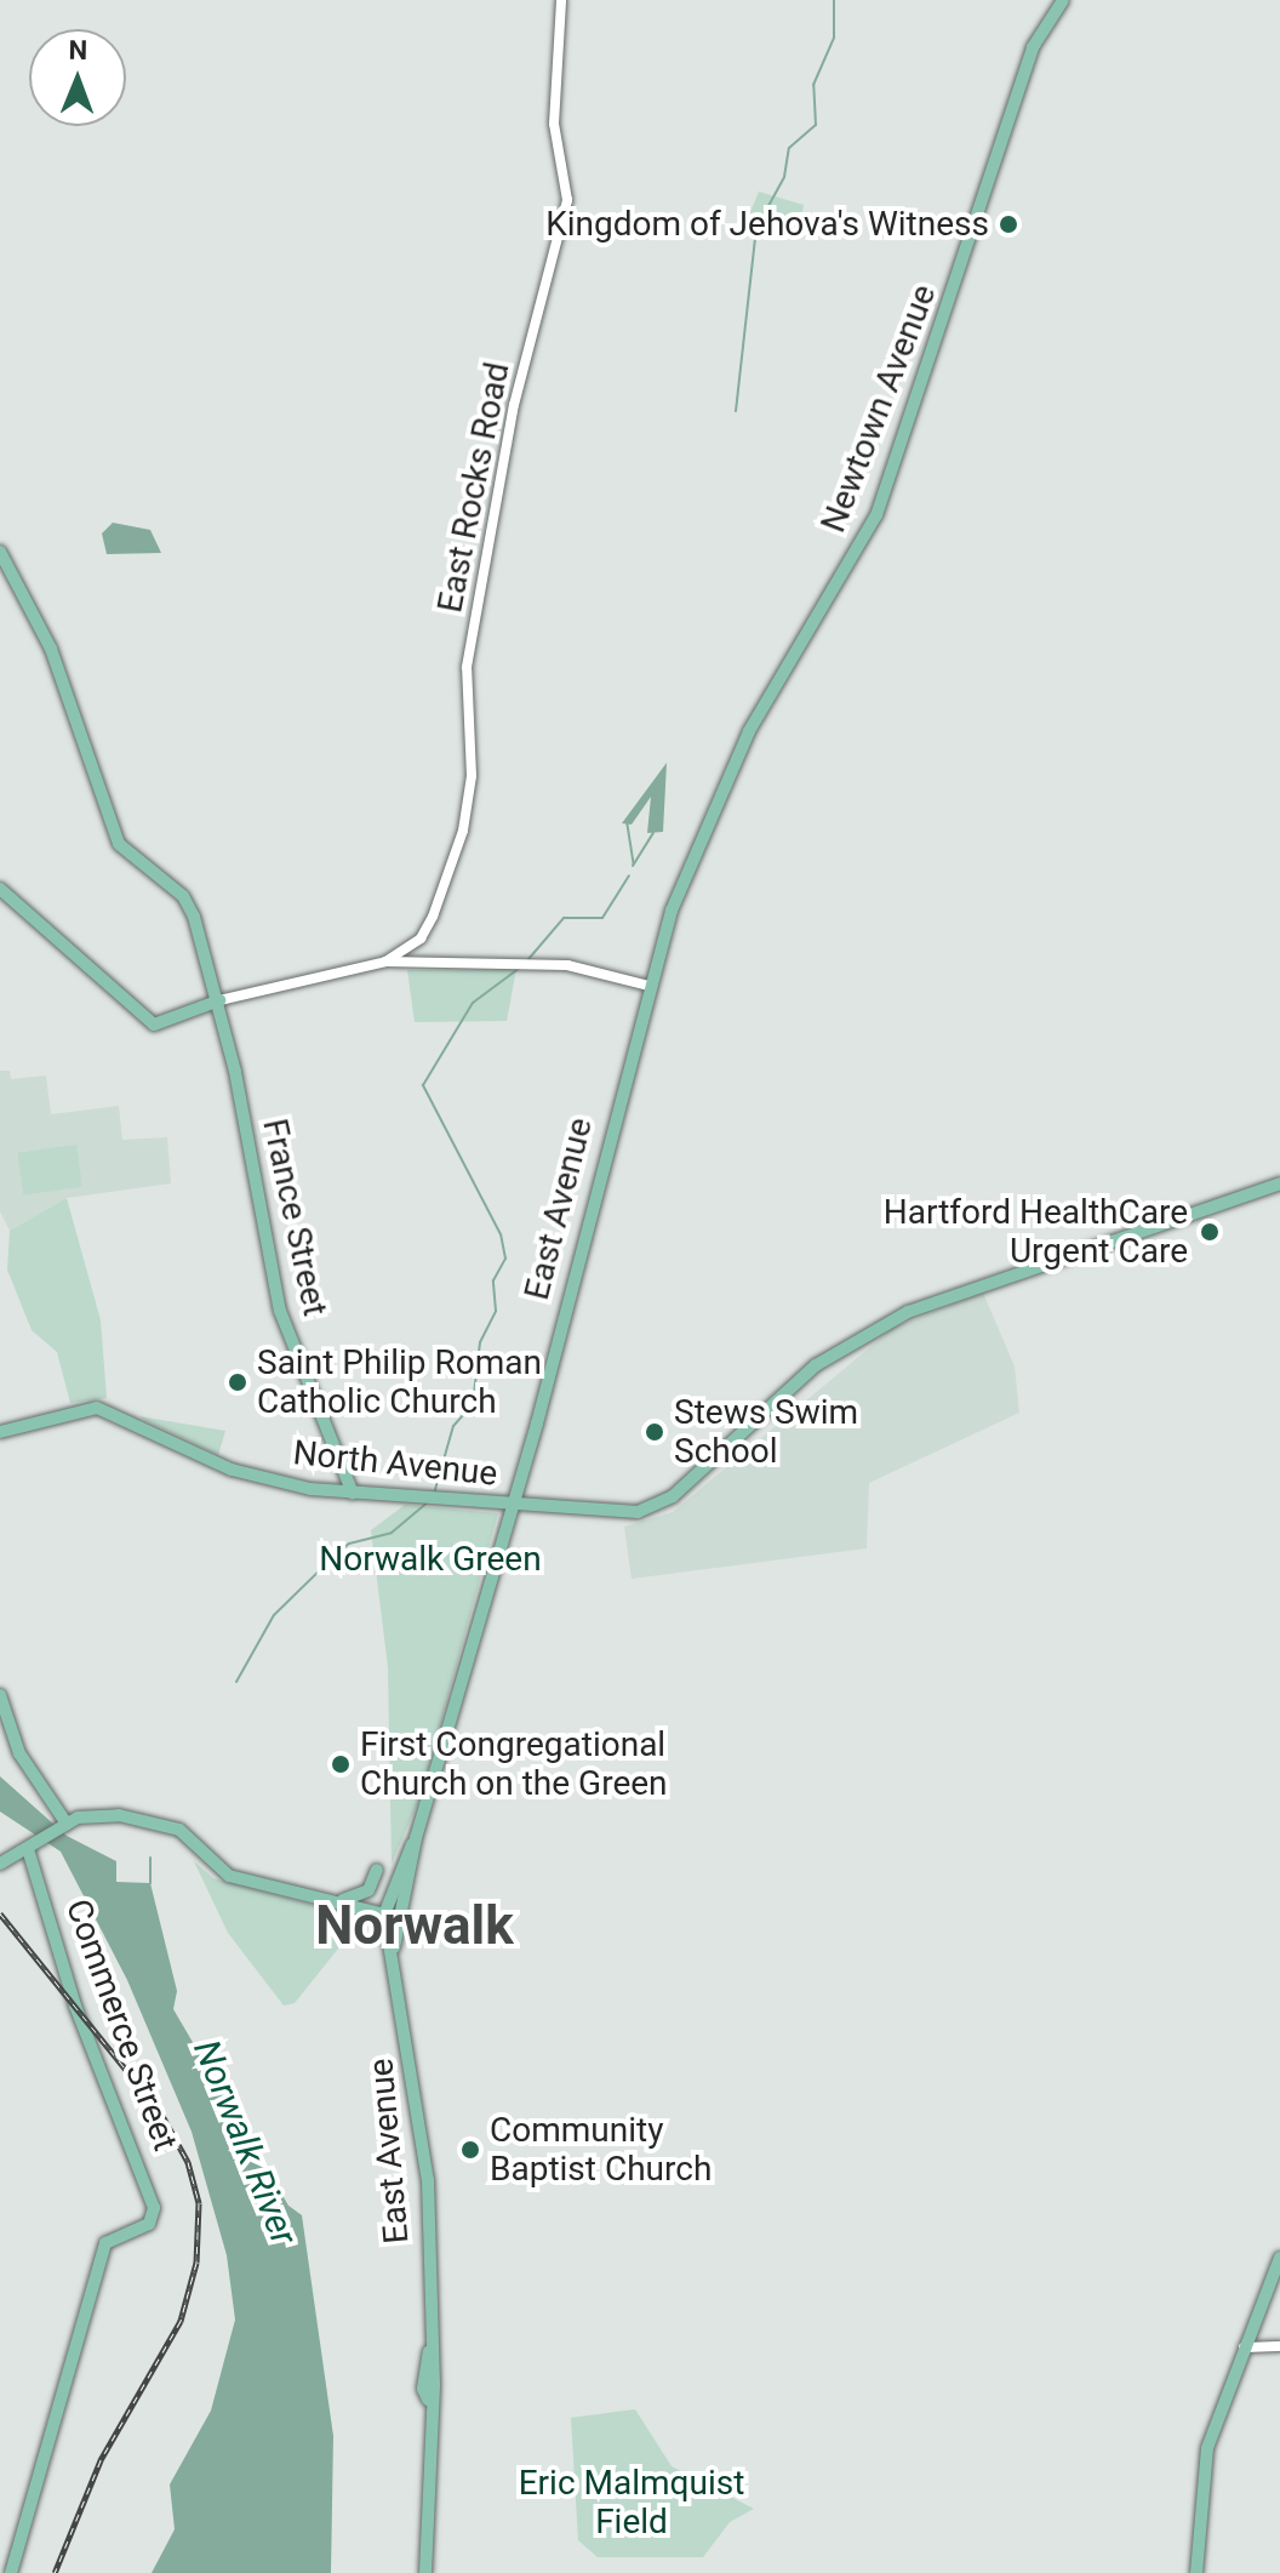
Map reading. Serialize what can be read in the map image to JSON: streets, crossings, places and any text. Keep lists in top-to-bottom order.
{
  "streets": {
    "main road": [
      "Newtown Avenue",
      "East Avenue",
      "France Street",
      "North Avenue",
      "Commerce Street"
    ],
    "street": ["East Rocks Road"]
  },
  "crossings": [
    ["Newtown Avenue", "East Avenue"],
    ["East Avenue", "North Avenue"],
    ["France Street", "North Avenue"]
  ],
  "districts": ["Norwalk"],
  "water": ["Norwalk River"],
  "parks": ["Norwalk Green", "Eric Malmquist Field"],
  "places": [
    "Kingdom of Jehova's Witness",
    "Hartford HealthCare Urgent Care",
    "Saint Philip Roman Catholic Church",
    "Stews Swim School",
    "First Congregational Church on the Green",
    "Community Baptist Church"
  ],
  "north": "top"
}
